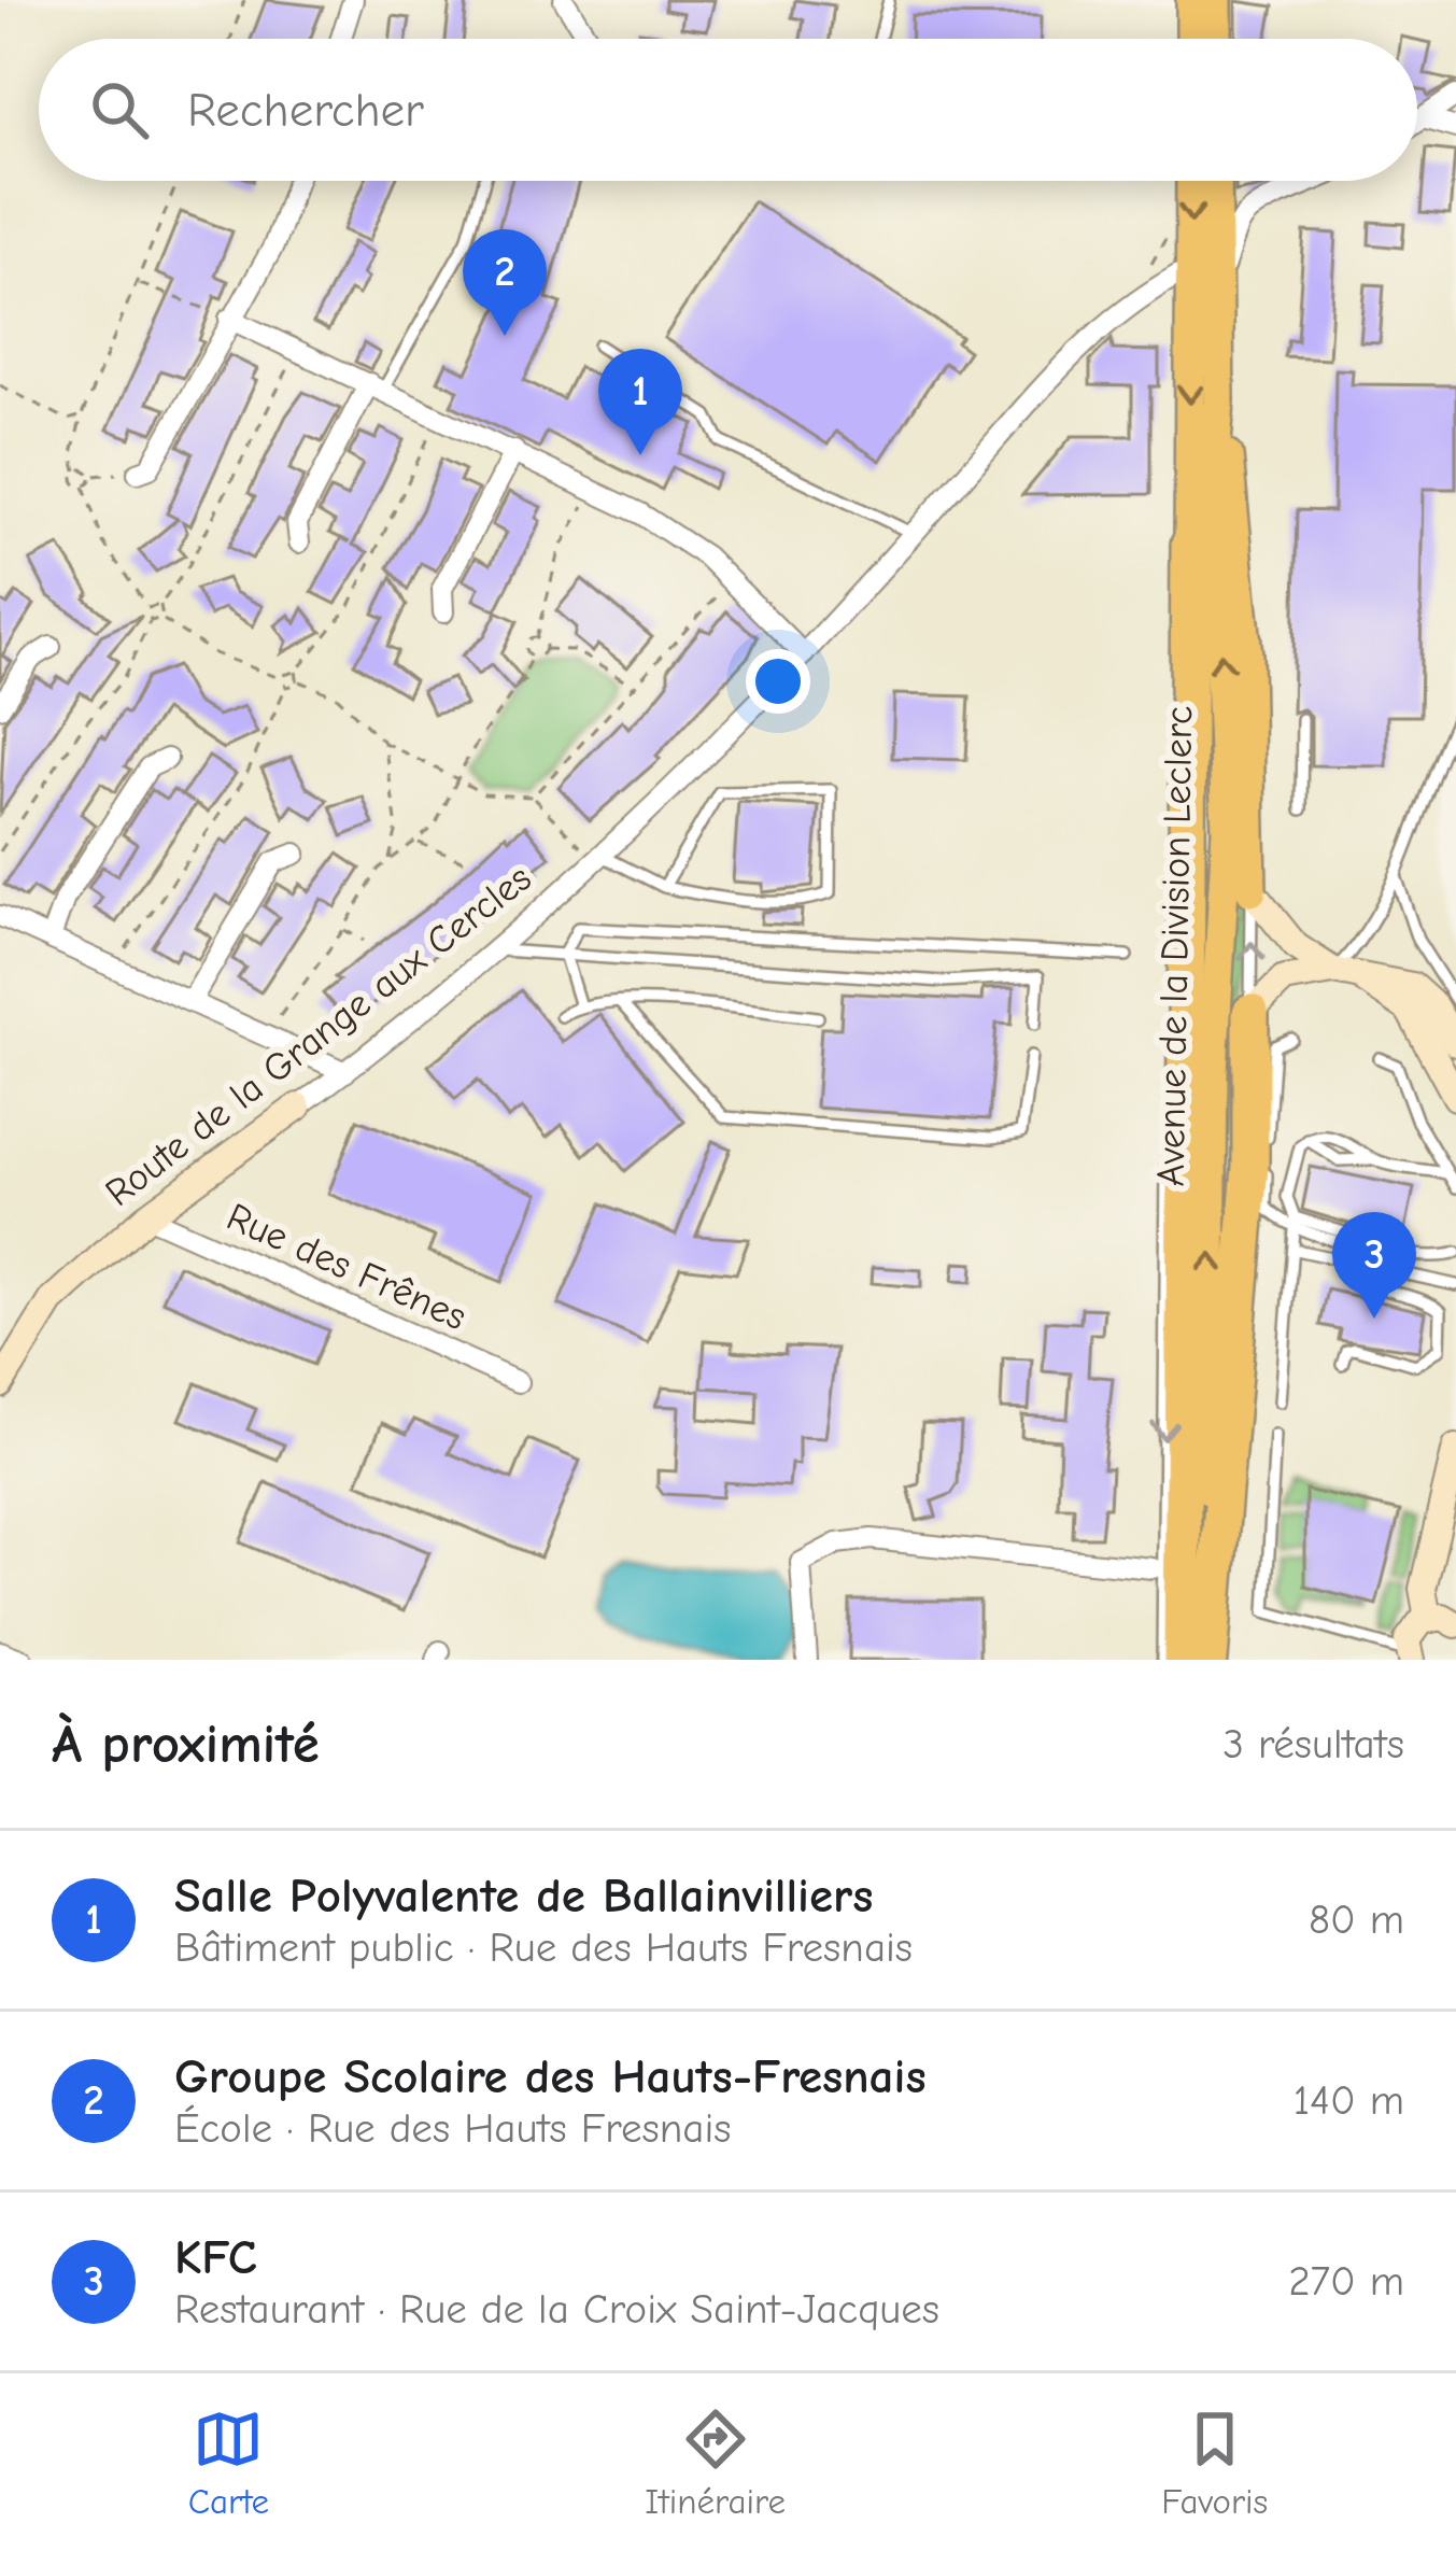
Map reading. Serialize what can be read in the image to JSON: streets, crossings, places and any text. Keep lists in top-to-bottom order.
{
  "streets": {
    "highway": ["Avenue de la Division Leclerc"],
    "street": ["Route de la Grange aux Cercles", "Rue des Frênes"]
  },
  "crossings": [
    ["Avenue de la Division Leclerc", "Route de la Grange aux Cercles"],
    ["Route de la Grange aux Cercles", "Rue des Frênes"]
  ],
  "page": {
    "search": "Rechercher",
    "pins": ["2", "1", "3"],
    "heading": ["À proximité", "3 résultats"],
    "list": [
      {
        "mark": "1",
        "name": "Salle Polyvalente de Ballainvilliers",
        "note": "Bâtiment public · Rue des Hauts Fresnais",
        "value": "80 m"
      },
      {
        "mark": "2",
        "name": "Groupe Scolaire des Hauts-Fresnais",
        "note": "École · Rue des Hauts Fresnais",
        "value": "140 m"
      },
      {
        "mark": "3",
        "name": "KFC",
        "note": "Restaurant · Rue de la Croix Saint-Jacques",
        "value": "270 m"
      }
    ],
    "nav": ["Carte", "Itinéraire", "Favoris"]
  }
}
